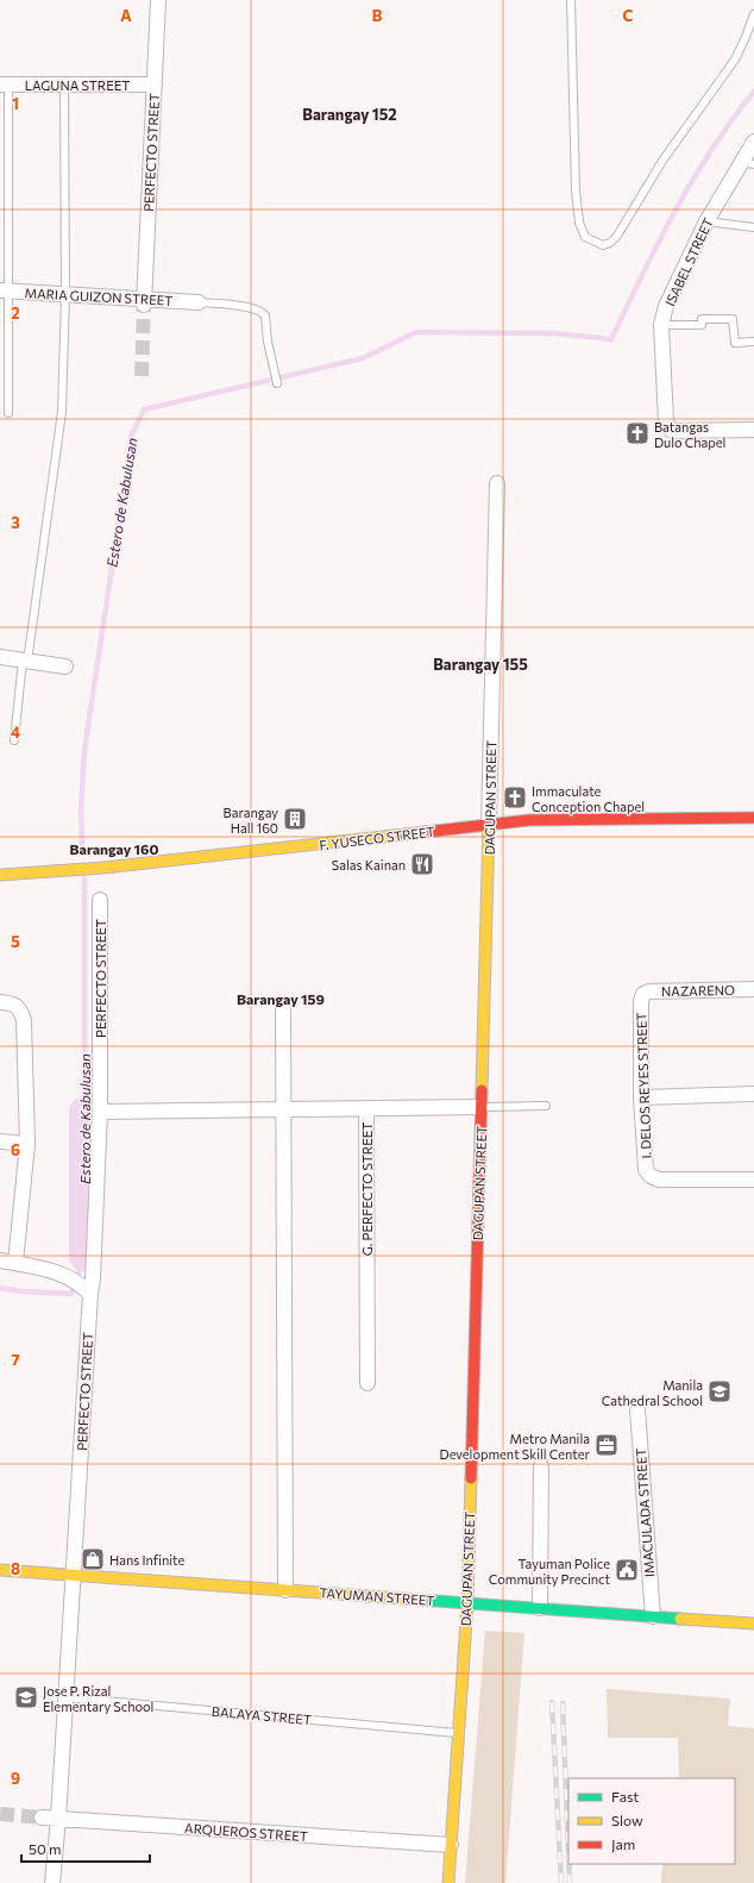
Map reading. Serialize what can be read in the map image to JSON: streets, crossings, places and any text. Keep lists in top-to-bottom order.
{
  "streets": {
    "street": [
      "LAGUNA STREET",
      "PERFECTO STREET",
      "ISABEL STREET",
      "MARIA GUIZON STREET",
      "DAGUPAN STREET",
      "F. YUSECO STREET",
      "NAZARENO",
      "I. DELOS REYES STREET",
      "G. PERFECTO STREET",
      "IMACULADA STREET",
      "TAYUMAN STREET",
      "ARQUEROS STREET"
    ],
    "lane": ["BALAYA STREET"]
  },
  "crossings": [
    ["LAGUNA STREET", "PERFECTO STREET"],
    ["PERFECTO STREET", "MARIA GUIZON STREET"],
    ["PERFECTO STREET", "TAYUMAN STREET"],
    ["PERFECTO STREET", "BALAYA STREET"],
    ["PERFECTO STREET", "ARQUEROS STREET"],
    ["DAGUPAN STREET", "F. YUSECO STREET"],
    ["DAGUPAN STREET", "G. PERFECTO STREET"],
    ["DAGUPAN STREET", "TAYUMAN STREET"],
    ["DAGUPAN STREET", "BALAYA STREET"],
    ["DAGUPAN STREET", "ARQUEROS STREET"],
    ["NAZARENO", "I. DELOS REYES STREET"],
    ["IMACULADA STREET", "TAYUMAN STREET"]
  ],
  "districts": [
    "Barangay 152",
    "Barangay 155",
    "Barangay 160",
    "Barangay 159"
  ],
  "water": ["Estero de Kabulusan"],
  "places": {
    "church": ["Batangas Dulo Chapel", "Immaculate Conception Chapel"],
    "building": ["Barangay Hall 160"],
    "restaurant": ["Salas Kainan"],
    "school or university": ["Manila Cathedral School", "Jose P. Rizal Elementary School"],
    "office": ["Metro Manila Development Skill Center"],
    "shop": ["Hans Infinite"],
    "public building": ["Tayuman Police Community Precinct"]
  },
  "legend": ["Fast", "Slow", "Jam"],
  "scale_bar": "50 m",
  "grid": {
    "columns": ["A", "B", "C"],
    "rows": [
      "1",
      "2",
      "3",
      "4",
      "5",
      "6",
      "7",
      "8",
      "9"
    ]
  }
}
